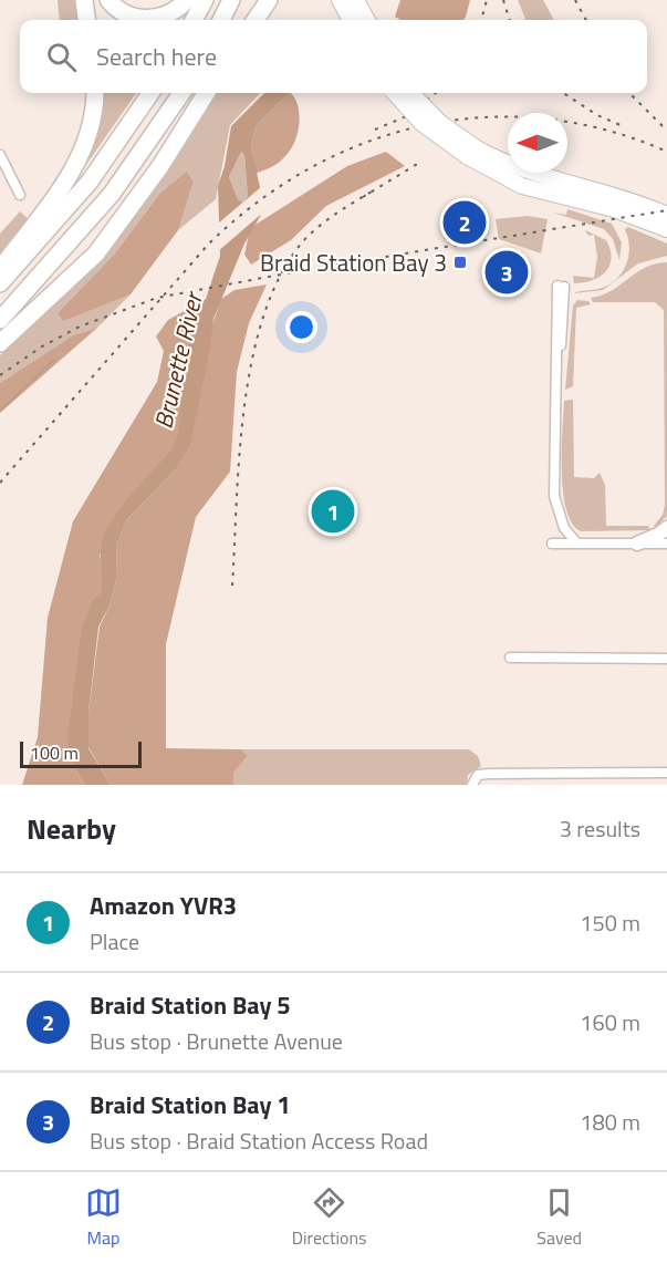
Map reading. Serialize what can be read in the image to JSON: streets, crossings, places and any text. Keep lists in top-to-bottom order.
{
  "water": ["Brunette River"],
  "places": {
    "transit": ["Braid Station Bay 3"]
  },
  "scale_bar": "100 m",
  "north": "left",
  "page": {
    "search": "Search here",
    "pins": ["2", "3", "1"],
    "scale": "100 m",
    "heading": ["Nearby", "3 results"],
    "list": [
      {
        "mark": "1",
        "name": "Amazon YVR3",
        "note": "Place",
        "value": "150 m"
      },
      {
        "mark": "2",
        "name": "Braid Station Bay 5",
        "note": "Bus stop · Brunette Avenue",
        "value": "160 m"
      },
      {
        "mark": "3",
        "name": "Braid Station Bay 1",
        "note": "Bus stop · Braid Station Access Road",
        "value": "180 m"
      }
    ],
    "nav": ["Map", "Directions", "Saved"]
  }
}
